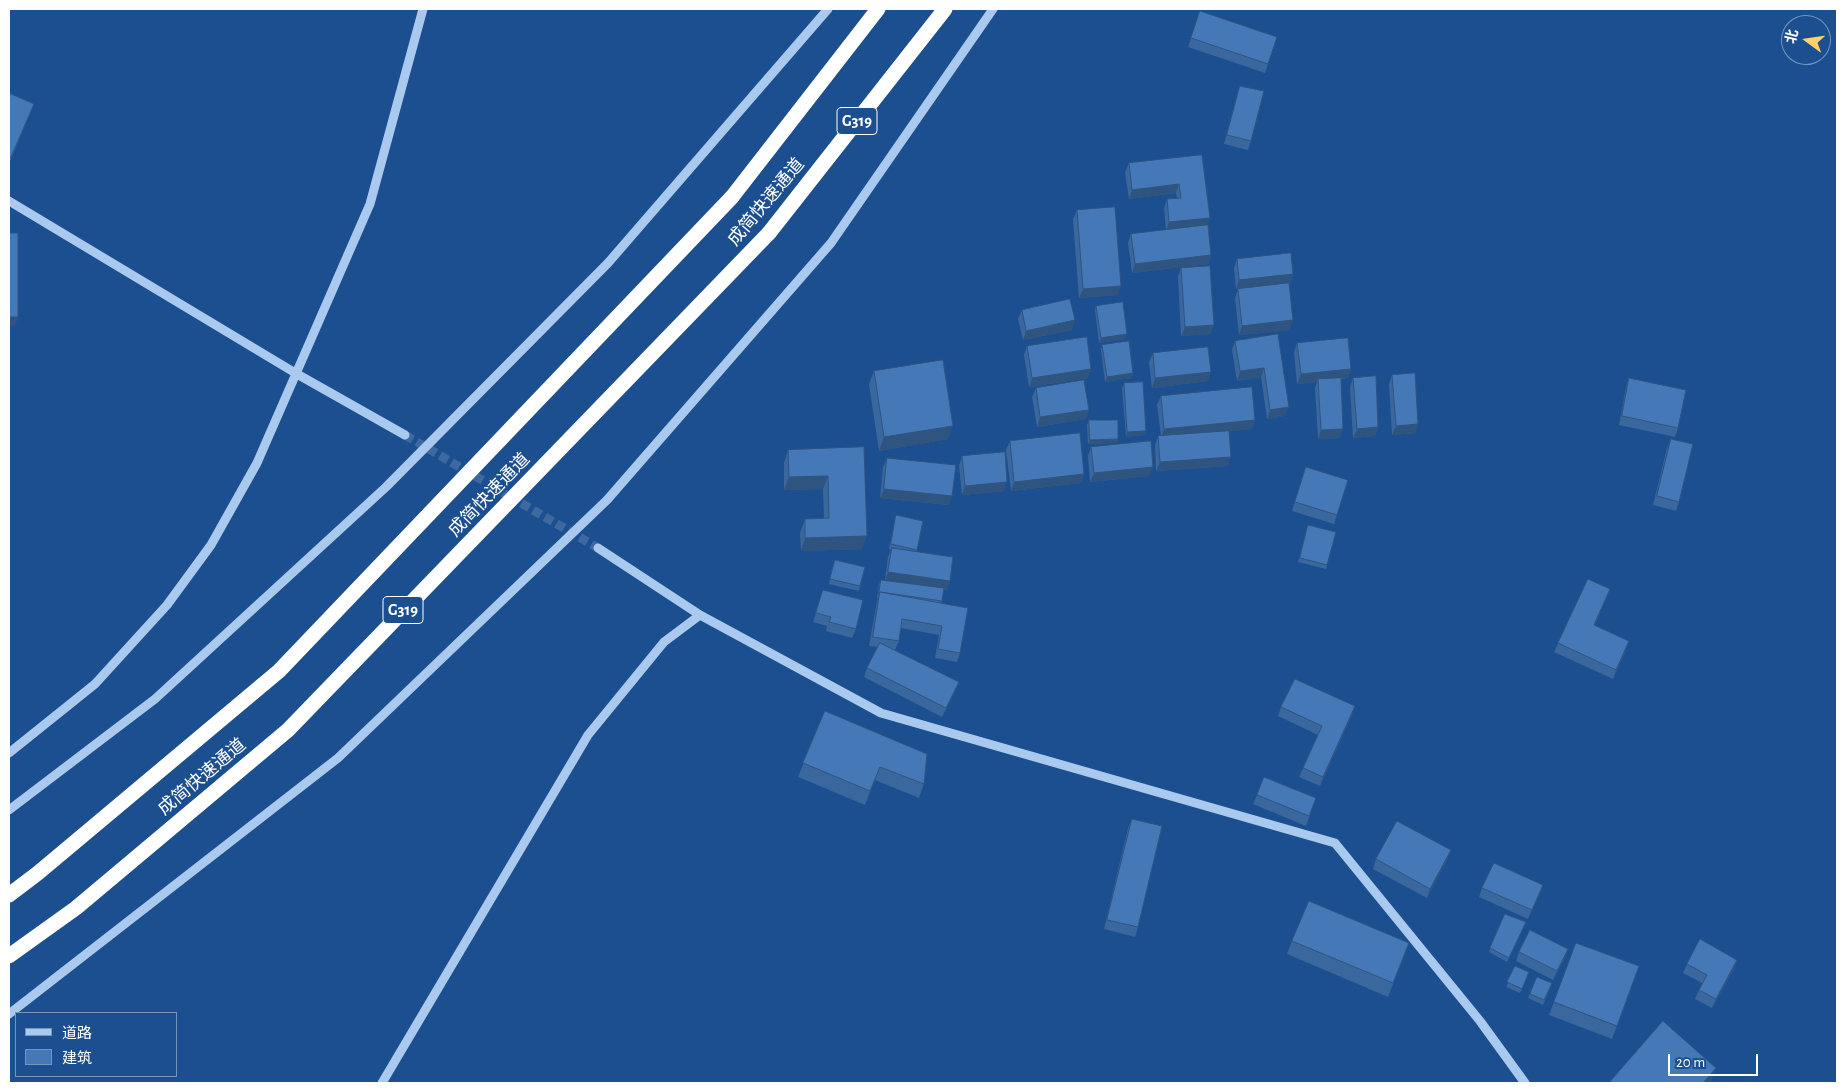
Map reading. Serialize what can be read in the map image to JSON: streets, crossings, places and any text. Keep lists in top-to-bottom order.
{
  "streets": {
    "highway": ["G319", "成简快速通道"]
  },
  "legend": ["道路", "建筑"],
  "scale_bar": "20 m",
  "north": "left"
}
